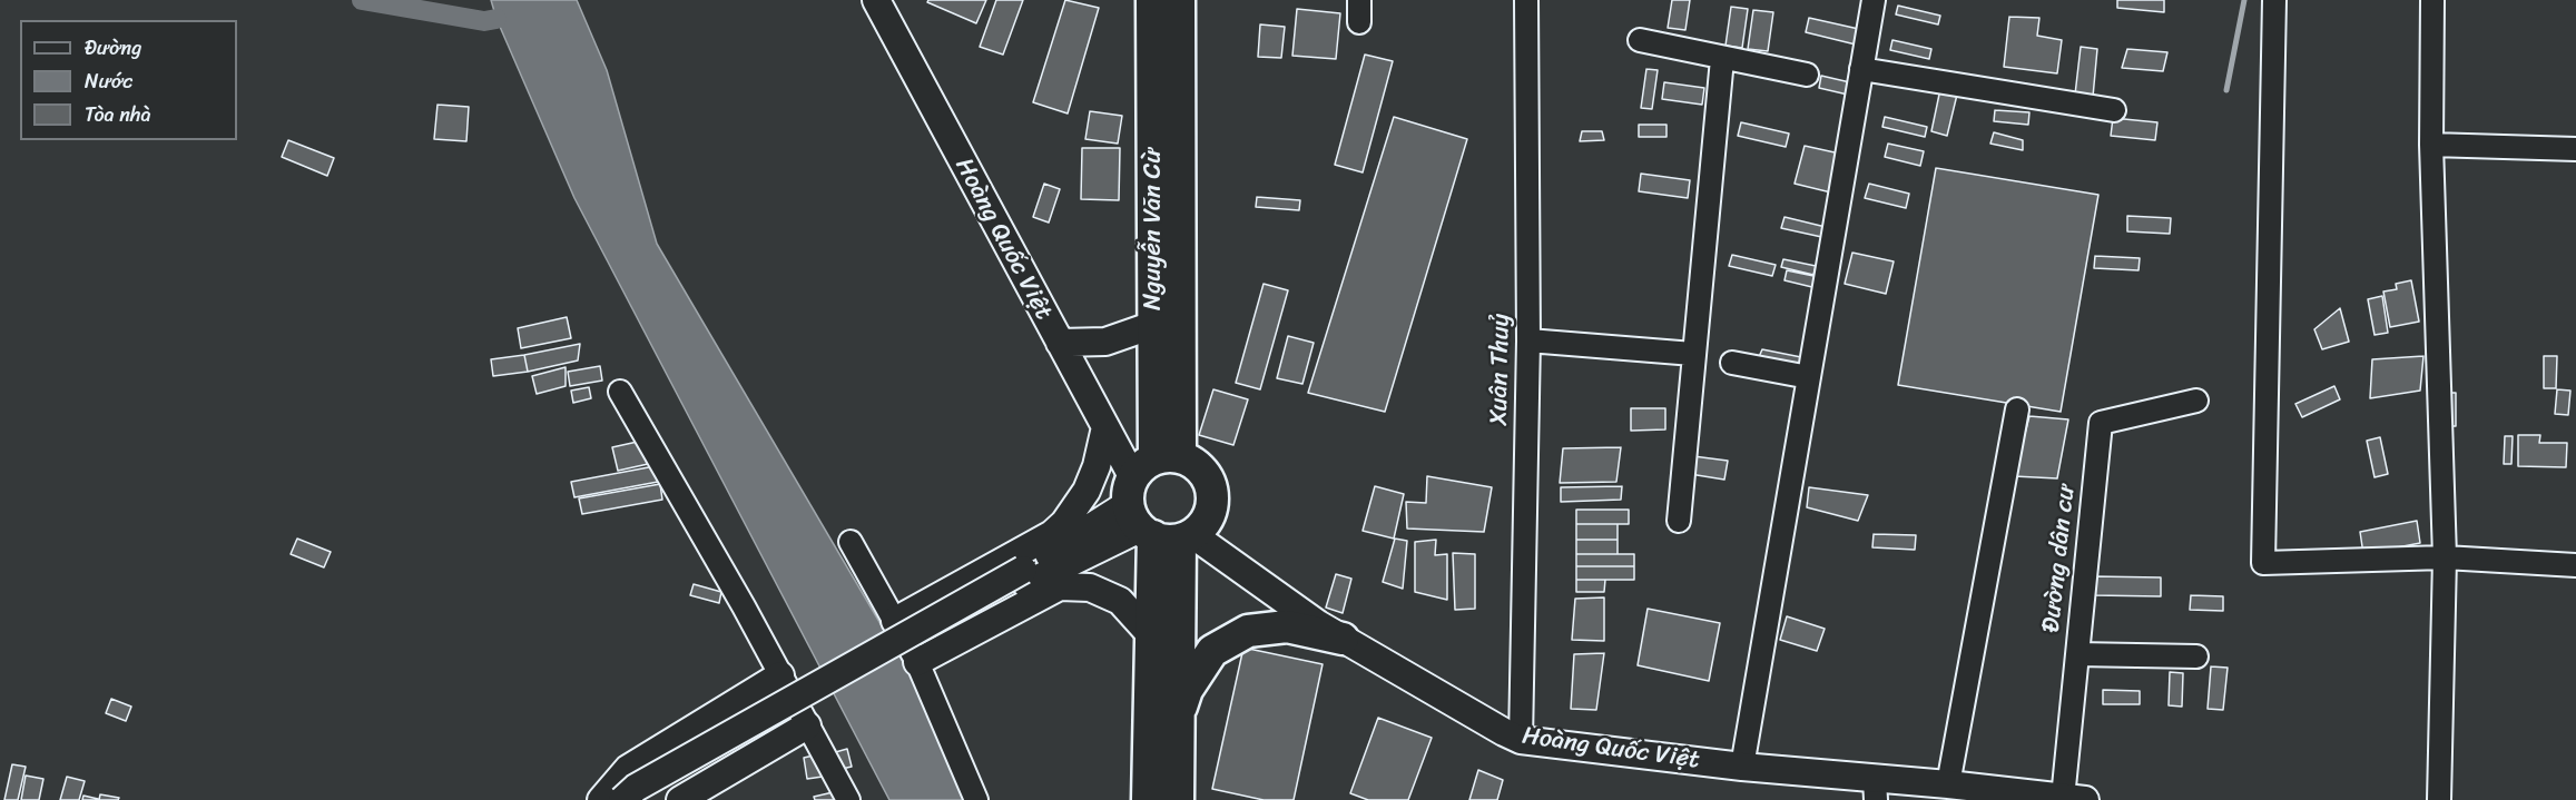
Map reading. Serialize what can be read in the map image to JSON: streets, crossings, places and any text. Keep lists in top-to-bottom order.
{
  "streets": {
    "main road": ["Nguyễn Văn Cừ"],
    "street": ["Hoàng Quốc Việt", "Xuân Thuỷ", "Đường dân cư"]
  },
  "crossings": [
    ["Nguyễn Văn Cừ", "Hoàng Quốc Việt"],
    ["Hoàng Quốc Việt", "Xuân Thuỷ"],
    ["Hoàng Quốc Việt", "Đường dân cư"]
  ],
  "legend": ["Đường", "Nước", "Tòa nhà"]
}
